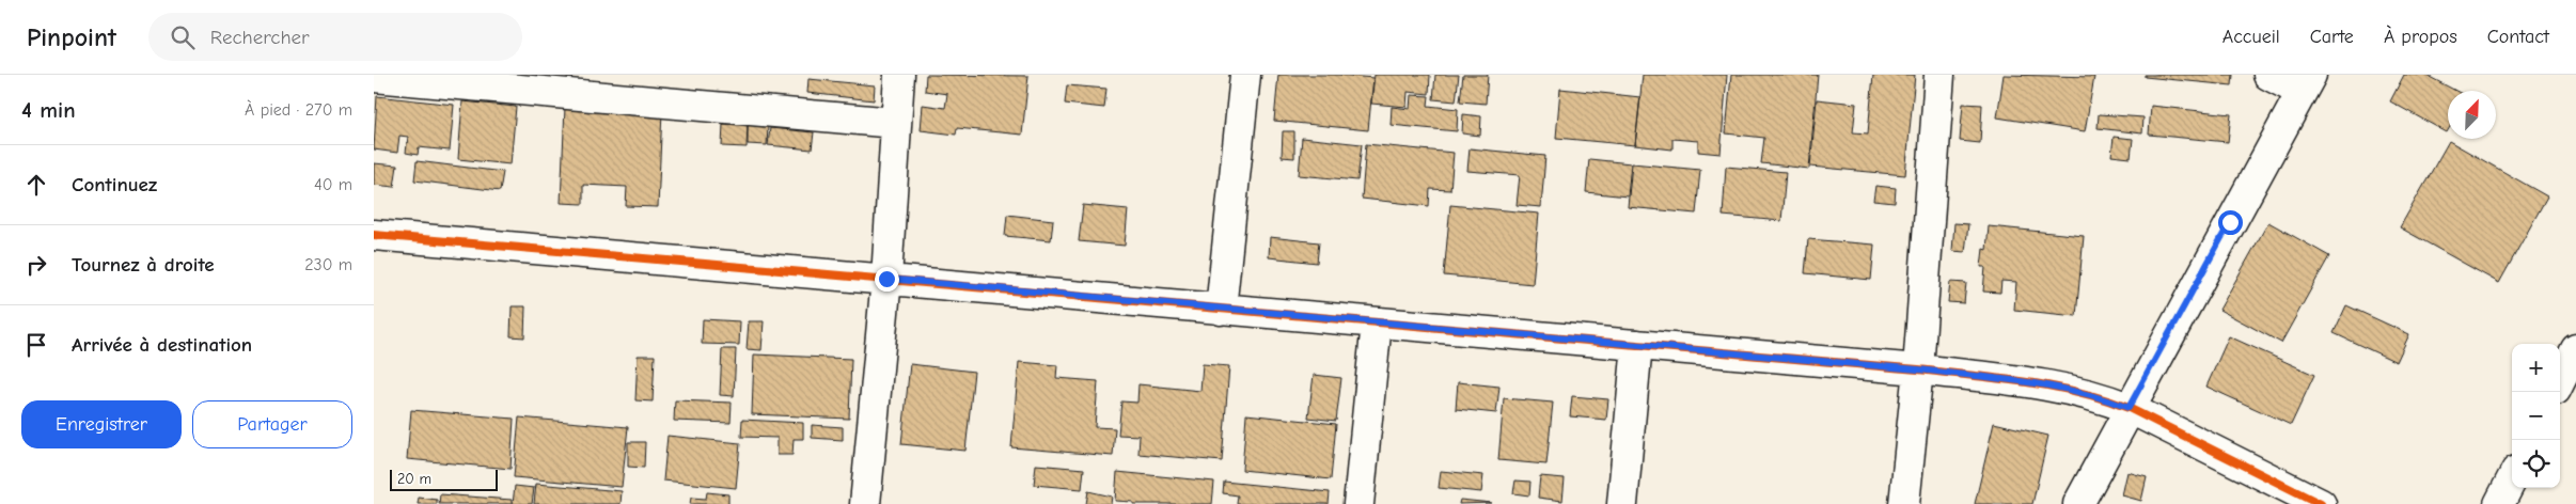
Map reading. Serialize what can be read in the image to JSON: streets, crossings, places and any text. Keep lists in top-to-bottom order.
{
  "scale_bar": "20 m",
  "north": "top right",
  "page": {
    "header": "Pinpoint",
    "search": "Rechercher",
    "nav": [
      "Accueil",
      "Carte",
      "À propos",
      "Contact"
    ],
    "heading": ["4 min", "À pied · 270 m"],
    "list": [
      ["Continuez", "40 m"],
      ["Tournez à droite", "230 m"],
      "Arrivée à destination"
    ],
    "map_buttons": ["+", "−"],
    "buttons": ["Enregistrer", "Partager"],
    "scale": "20 m"
  }
}
